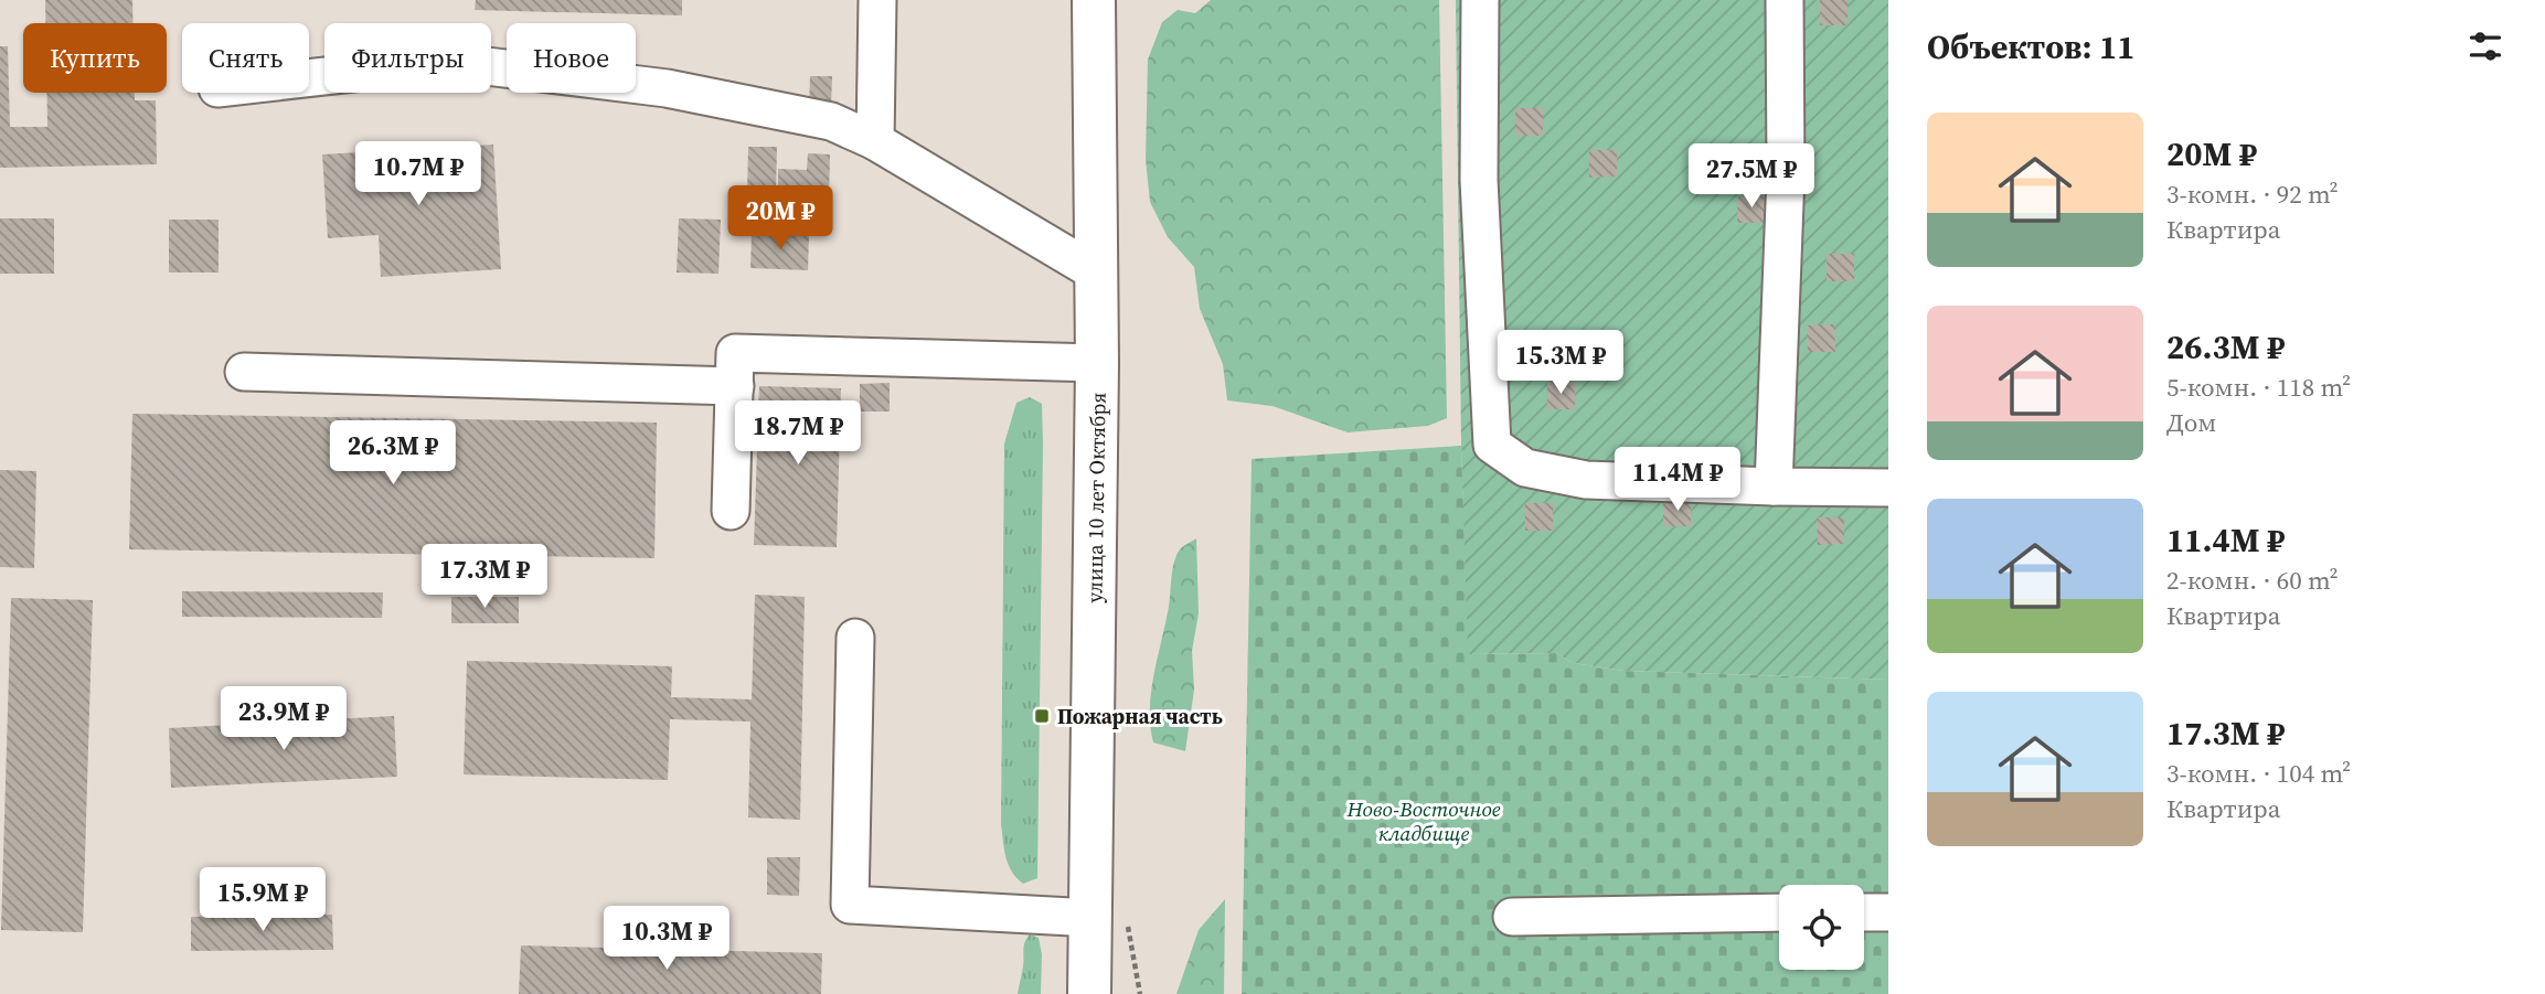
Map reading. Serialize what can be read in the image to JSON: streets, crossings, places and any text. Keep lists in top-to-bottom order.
{
  "streets": {
    "main road": ["улица 10 лет Октября"]
  },
  "parks": ["Ново-Восточное кладбище"],
  "places": {
    "transit": ["Пожарная часть"]
  },
  "page": {
    "heading": "Объектов: 11",
    "chip": [
      "Купить",
      "Снять",
      "Фильтры",
      "Новое"
    ],
    "list": [
      {
        "name": "20M ₽",
        "note": "3-комн. · 92 m² · Квартира"
      },
      {
        "name": "26.3M ₽",
        "note": "5-комн. · 118 m² · Дом"
      },
      {
        "name": "11.4M ₽",
        "note": "2-комн. · 60 m² · Квартира"
      },
      {
        "name": "17.3M ₽",
        "note": "3-комн. · 104 m² · Квартира"
      }
    ],
    "price": [
      "10.7M ₽",
      "27.5M ₽",
      "20M ₽",
      "15.3M ₽",
      "18.7M ₽",
      "26.3M ₽",
      "11.4M ₽",
      "17.3M ₽",
      "23.9M ₽",
      "15.9M ₽",
      "10.3M ₽"
    ]
  }
}
